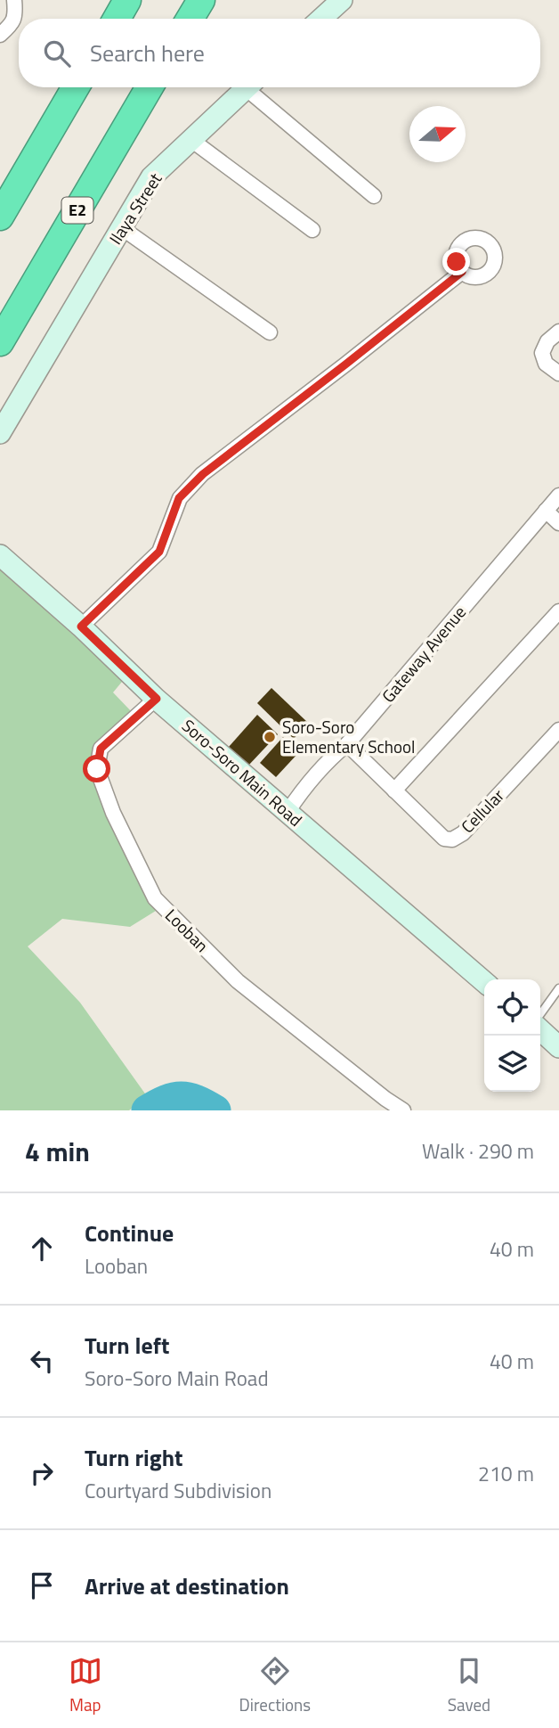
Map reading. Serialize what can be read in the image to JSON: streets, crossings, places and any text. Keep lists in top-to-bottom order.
{
  "streets": {
    "highway": ["E2"],
    "street": [
      "Ilaya Street",
      "Gateway Avenue",
      "Soro-Soro Main Road",
      "Cellular",
      "Looban"
    ]
  },
  "crossings": [
    ["Gateway Avenue", "Soro-Soro Main Road"],
    ["Gateway Avenue", "Cellular"],
    ["Soro-Soro Main Road", "Looban"]
  ],
  "places": ["Soro-Soro Elementary School"],
  "north": "right",
  "page": {
    "search": "Search here",
    "heading": ["4 min", "Walk · 290 m"],
    "list": [
      ["Continue", "Looban", "40 m"],
      ["Turn left", "Soro-Soro Main Road", "40 m"],
      ["Turn right", "Courtyard Subdivision", "210 m"],
      "Arrive at destination"
    ],
    "nav": ["Map", "Directions", "Saved"]
  }
}
